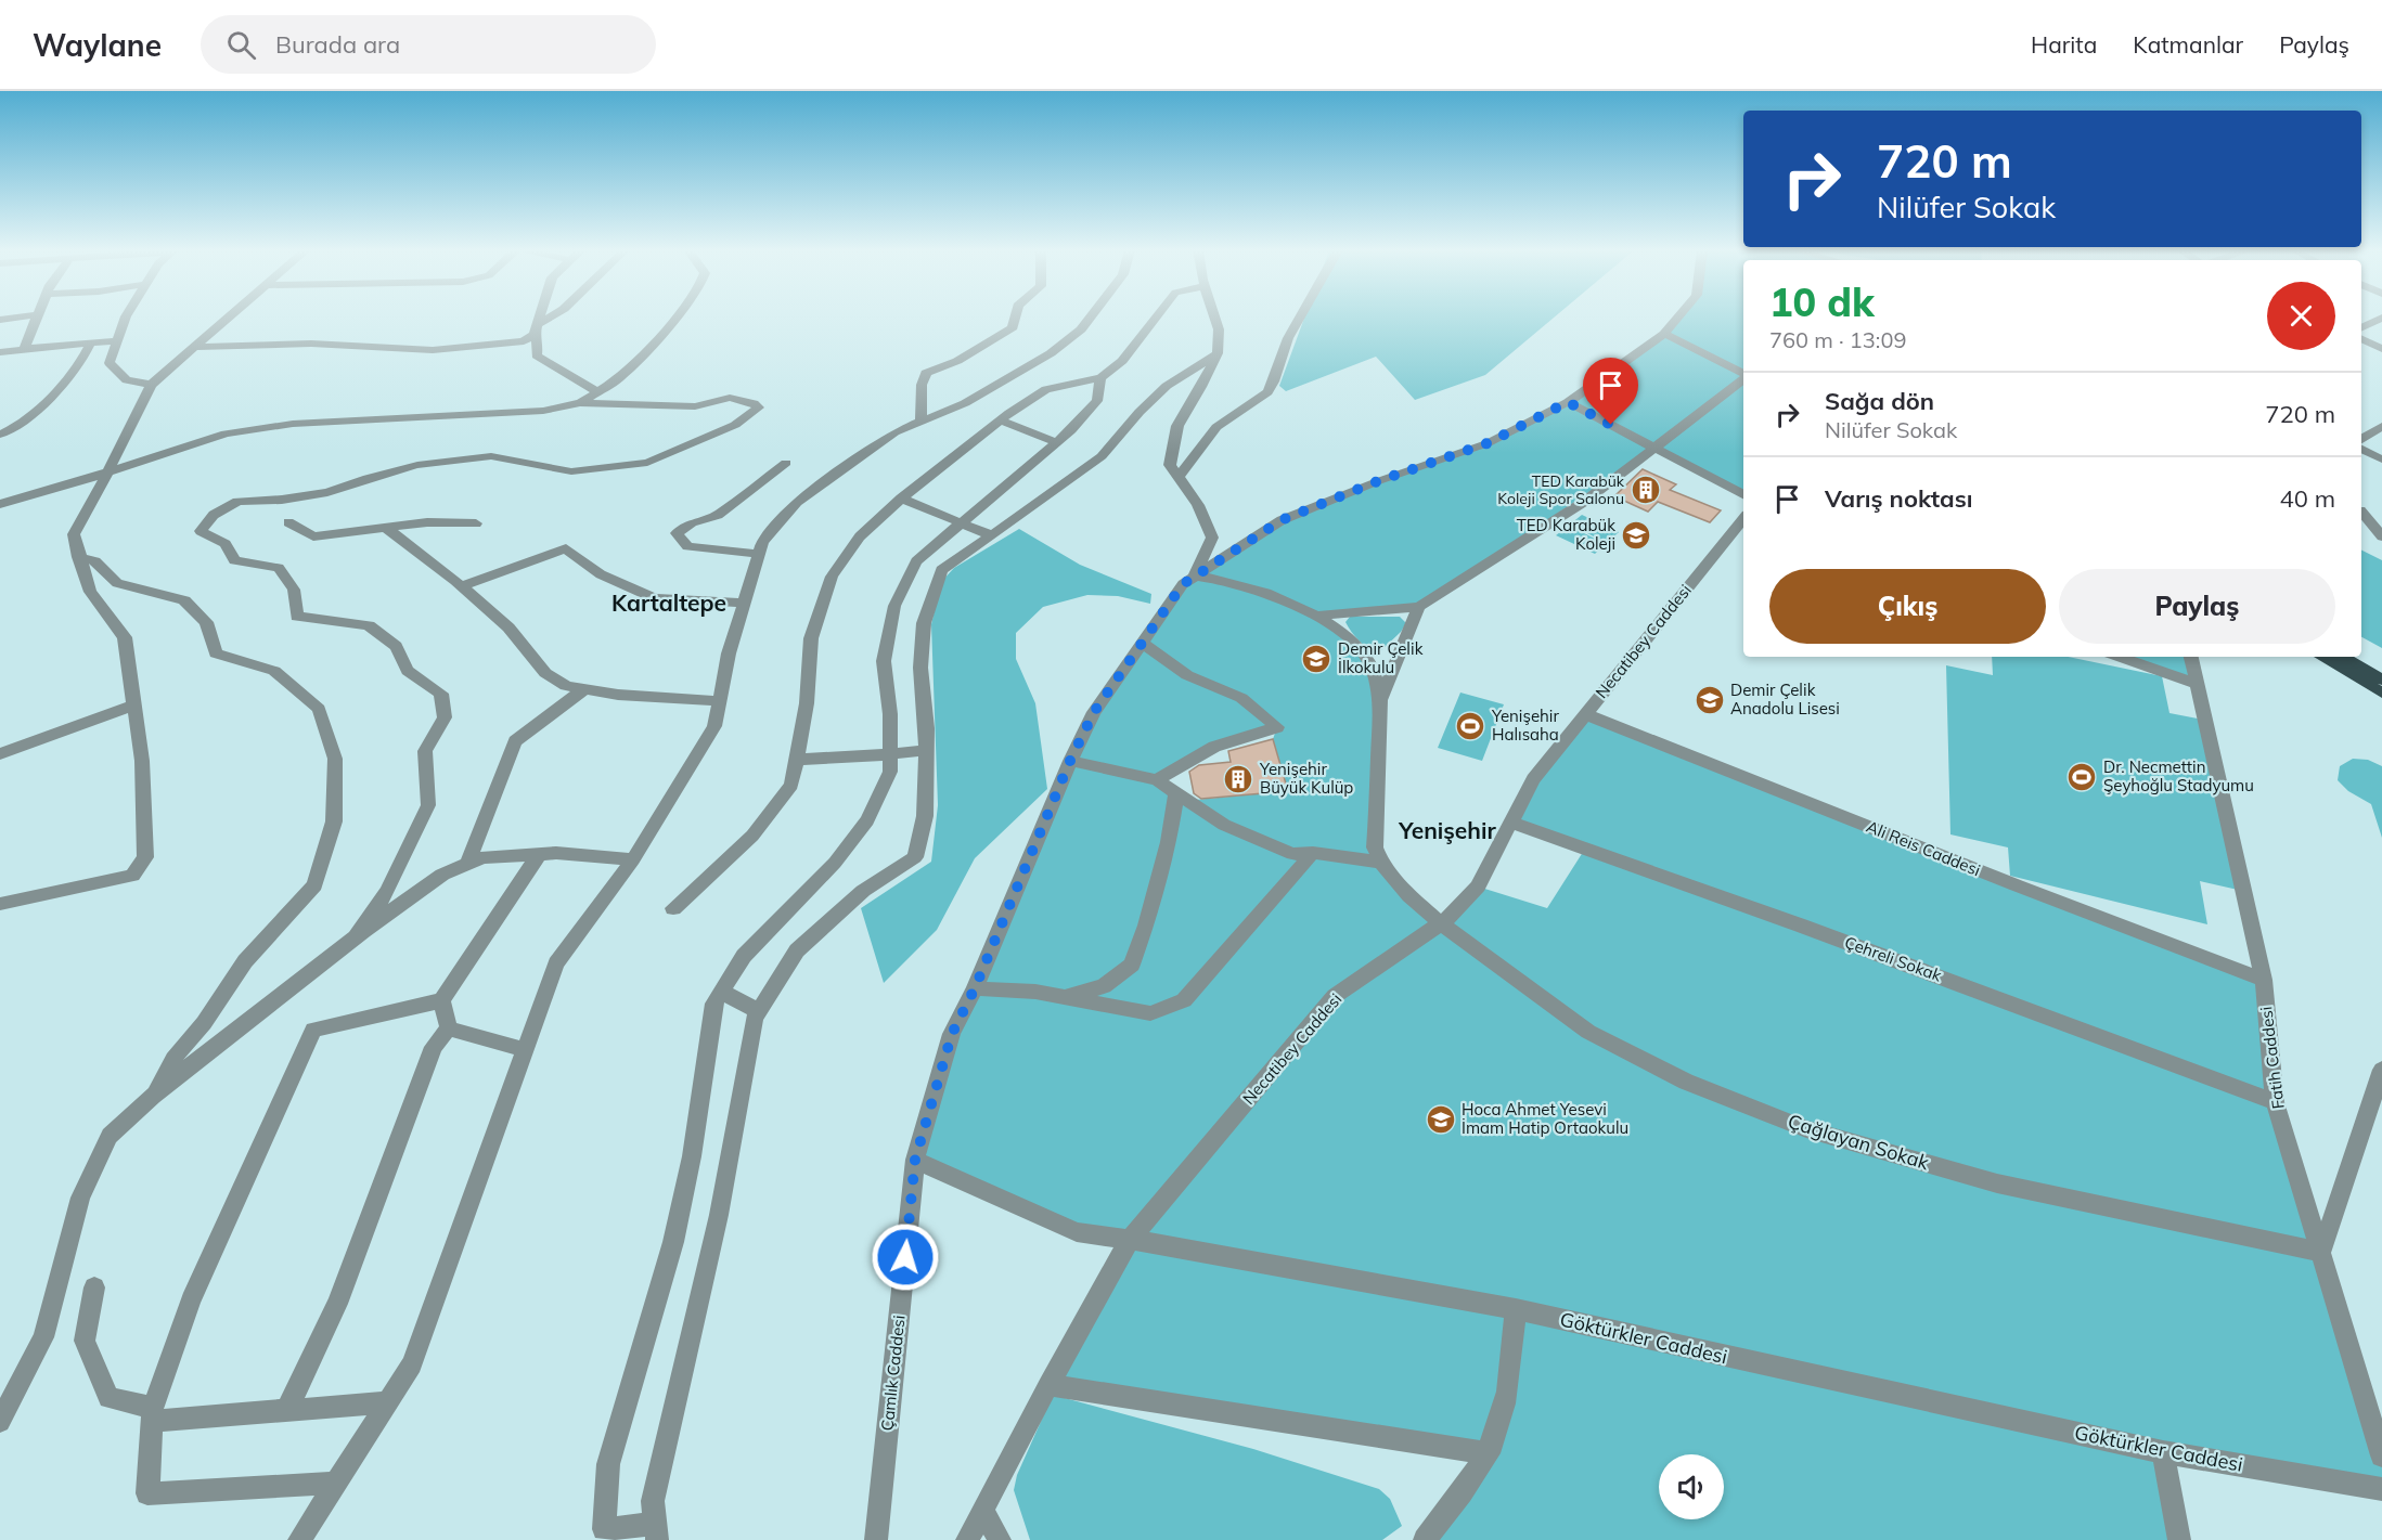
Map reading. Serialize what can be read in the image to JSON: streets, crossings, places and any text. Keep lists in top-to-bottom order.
{
  "streets": {
    "street": [
      "Necatibey Caddesi",
      "Ali Reis Caddesi",
      "Çehreli Sokak",
      "Fatih Caddesi",
      "Çağlayan Sokak",
      "Göktürkler Caddesi",
      "Çamlık Caddesi"
    ]
  },
  "crossings": [
    ["Necatibey Caddesi", "Ali Reis Caddesi"],
    ["Necatibey Caddesi", "Çehreli Sokak"],
    ["Necatibey Caddesi", "Çağlayan Sokak"],
    ["Necatibey Caddesi", "Göktürkler Caddesi"],
    ["Ali Reis Caddesi", "Fatih Caddesi"],
    ["Çehreli Sokak", "Fatih Caddesi"],
    ["Fatih Caddesi", "Çağlayan Sokak"],
    ["Göktürkler Caddesi", "Çamlık Caddesi"]
  ],
  "districts": ["Kartaltepe", "Yenişehir"],
  "places": {
    "building": ["TED Karabük Koleji Spor Salonu", "Yenişehir Büyük Kulüp"],
    "school or university": [
      "TED Karabük Koleji",
      "Demir Çelik İlkokulu",
      "Demir Çelik Anadolu Lisesi",
      "Hoca Ahmet Yesevi İmam Hatip Ortaokulu"
    ],
    "sports": ["Yenişehir Halısaha", "Dr. Necmettin Şeyhoğlu Stadyumu"]
  },
  "page": {
    "header": "Waylane",
    "search": "Burada ara",
    "nav": ["Harita", "Katmanlar", "Paylaş"],
    "turn": ["720 m", "Nilüfer Sokak"],
    "heading": ["10 dk", "760 m · 13:09"],
    "list": [
      {
        "name": "Sağa dön",
        "note": "Nilüfer Sokak",
        "value": "720 m"
      },
      {
        "name": "Varış noktası",
        "value": "40 m"
      }
    ],
    "buttons": ["Çıkış", "Paylaş"]
  }
}
